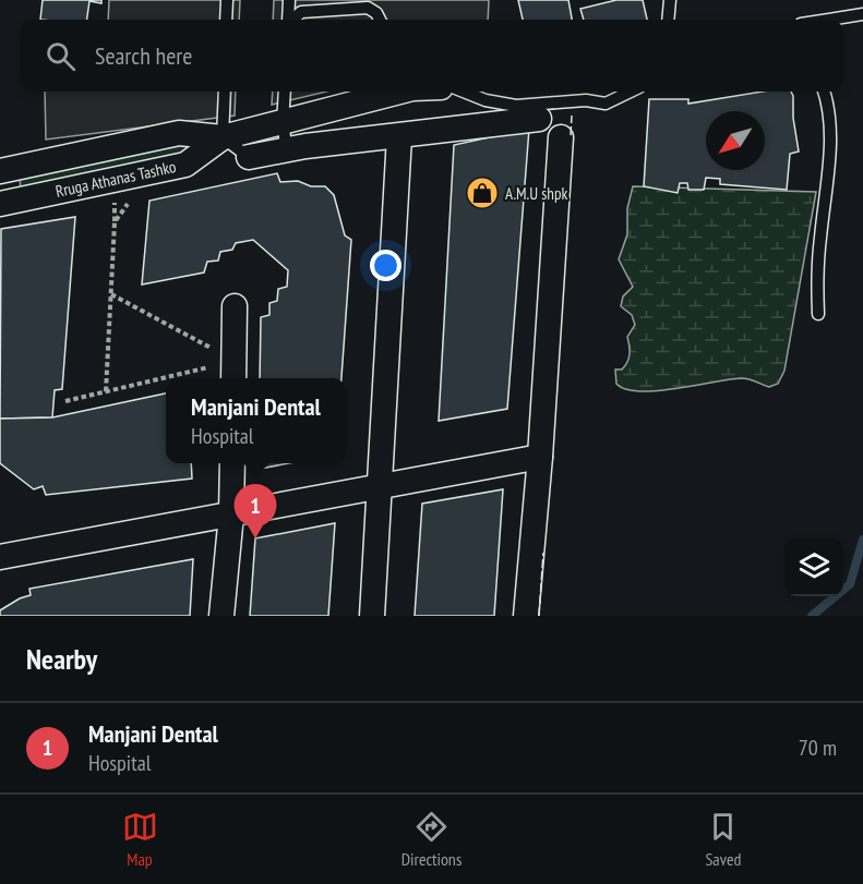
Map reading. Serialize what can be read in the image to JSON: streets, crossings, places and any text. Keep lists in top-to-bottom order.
{
  "streets": {
    "street": ["Rruga Athanas Tashko"]
  },
  "places": {
    "shop": ["A.M.U shpk"]
  },
  "north": "bottom left",
  "page": {
    "search": "Search here",
    "popup": ["Manjani Dental", "Hospital"],
    "pins": "1",
    "heading": "Nearby",
    "list": [
      {
        "mark": "1",
        "name": "Manjani Dental",
        "note": "Hospital",
        "value": "70 m"
      }
    ],
    "nav": ["Map", "Directions", "Saved"]
  }
}
